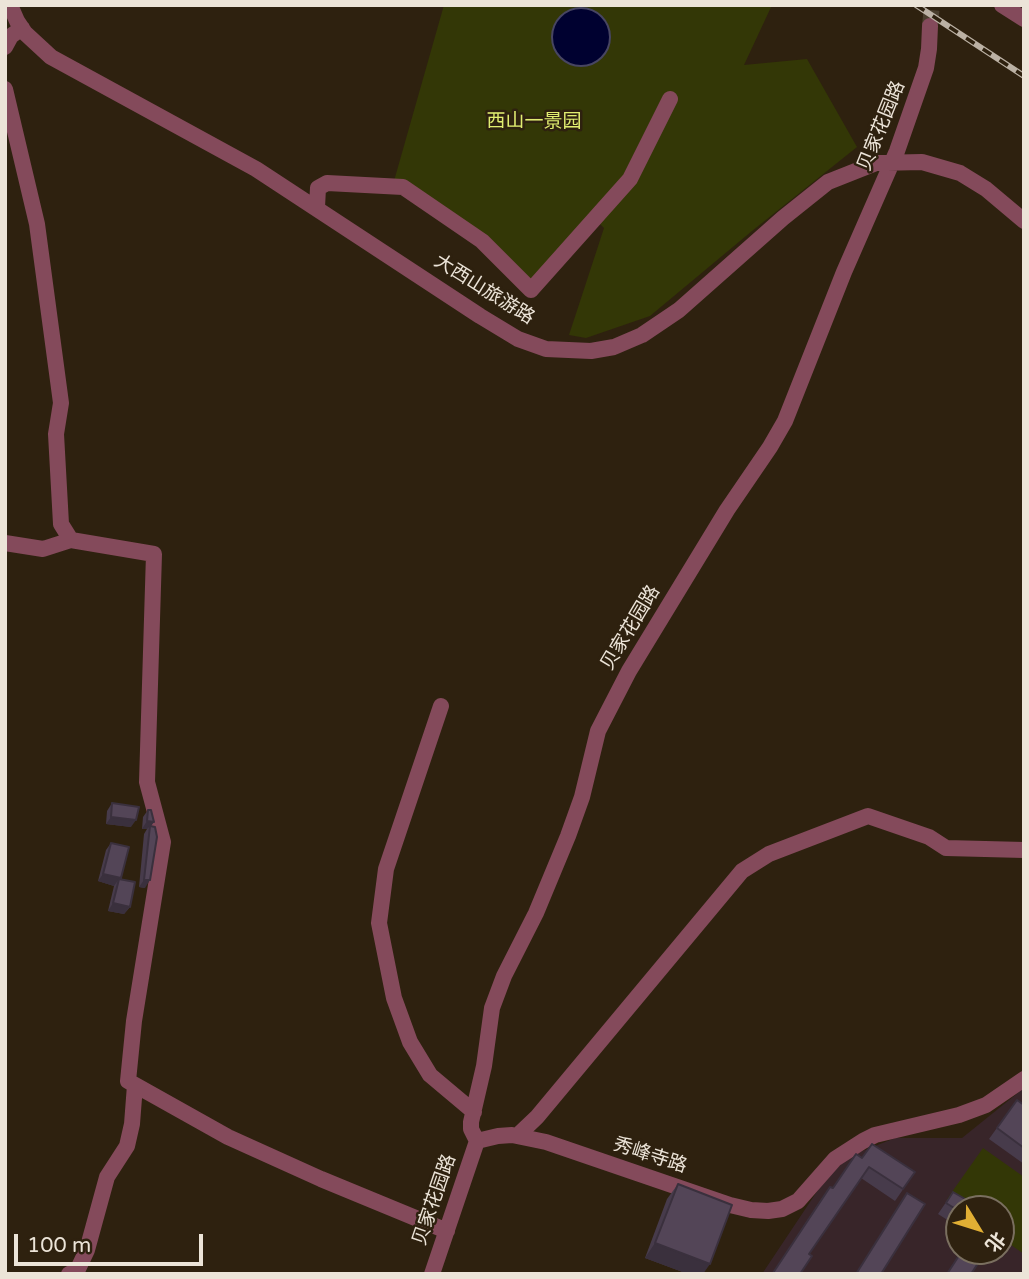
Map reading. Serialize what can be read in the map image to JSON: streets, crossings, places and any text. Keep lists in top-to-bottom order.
{
  "streets": {
    "street": ["贝家花园路", "大西山旅游路", "秀峰寺路"]
  },
  "crossings": [
    ["贝家花园路", "大西山旅游路"],
    ["贝家花园路", "秀峰寺路"]
  ],
  "parks": ["西山一景园"],
  "scale_bar": "100 m",
  "north": "bottom right"
}
